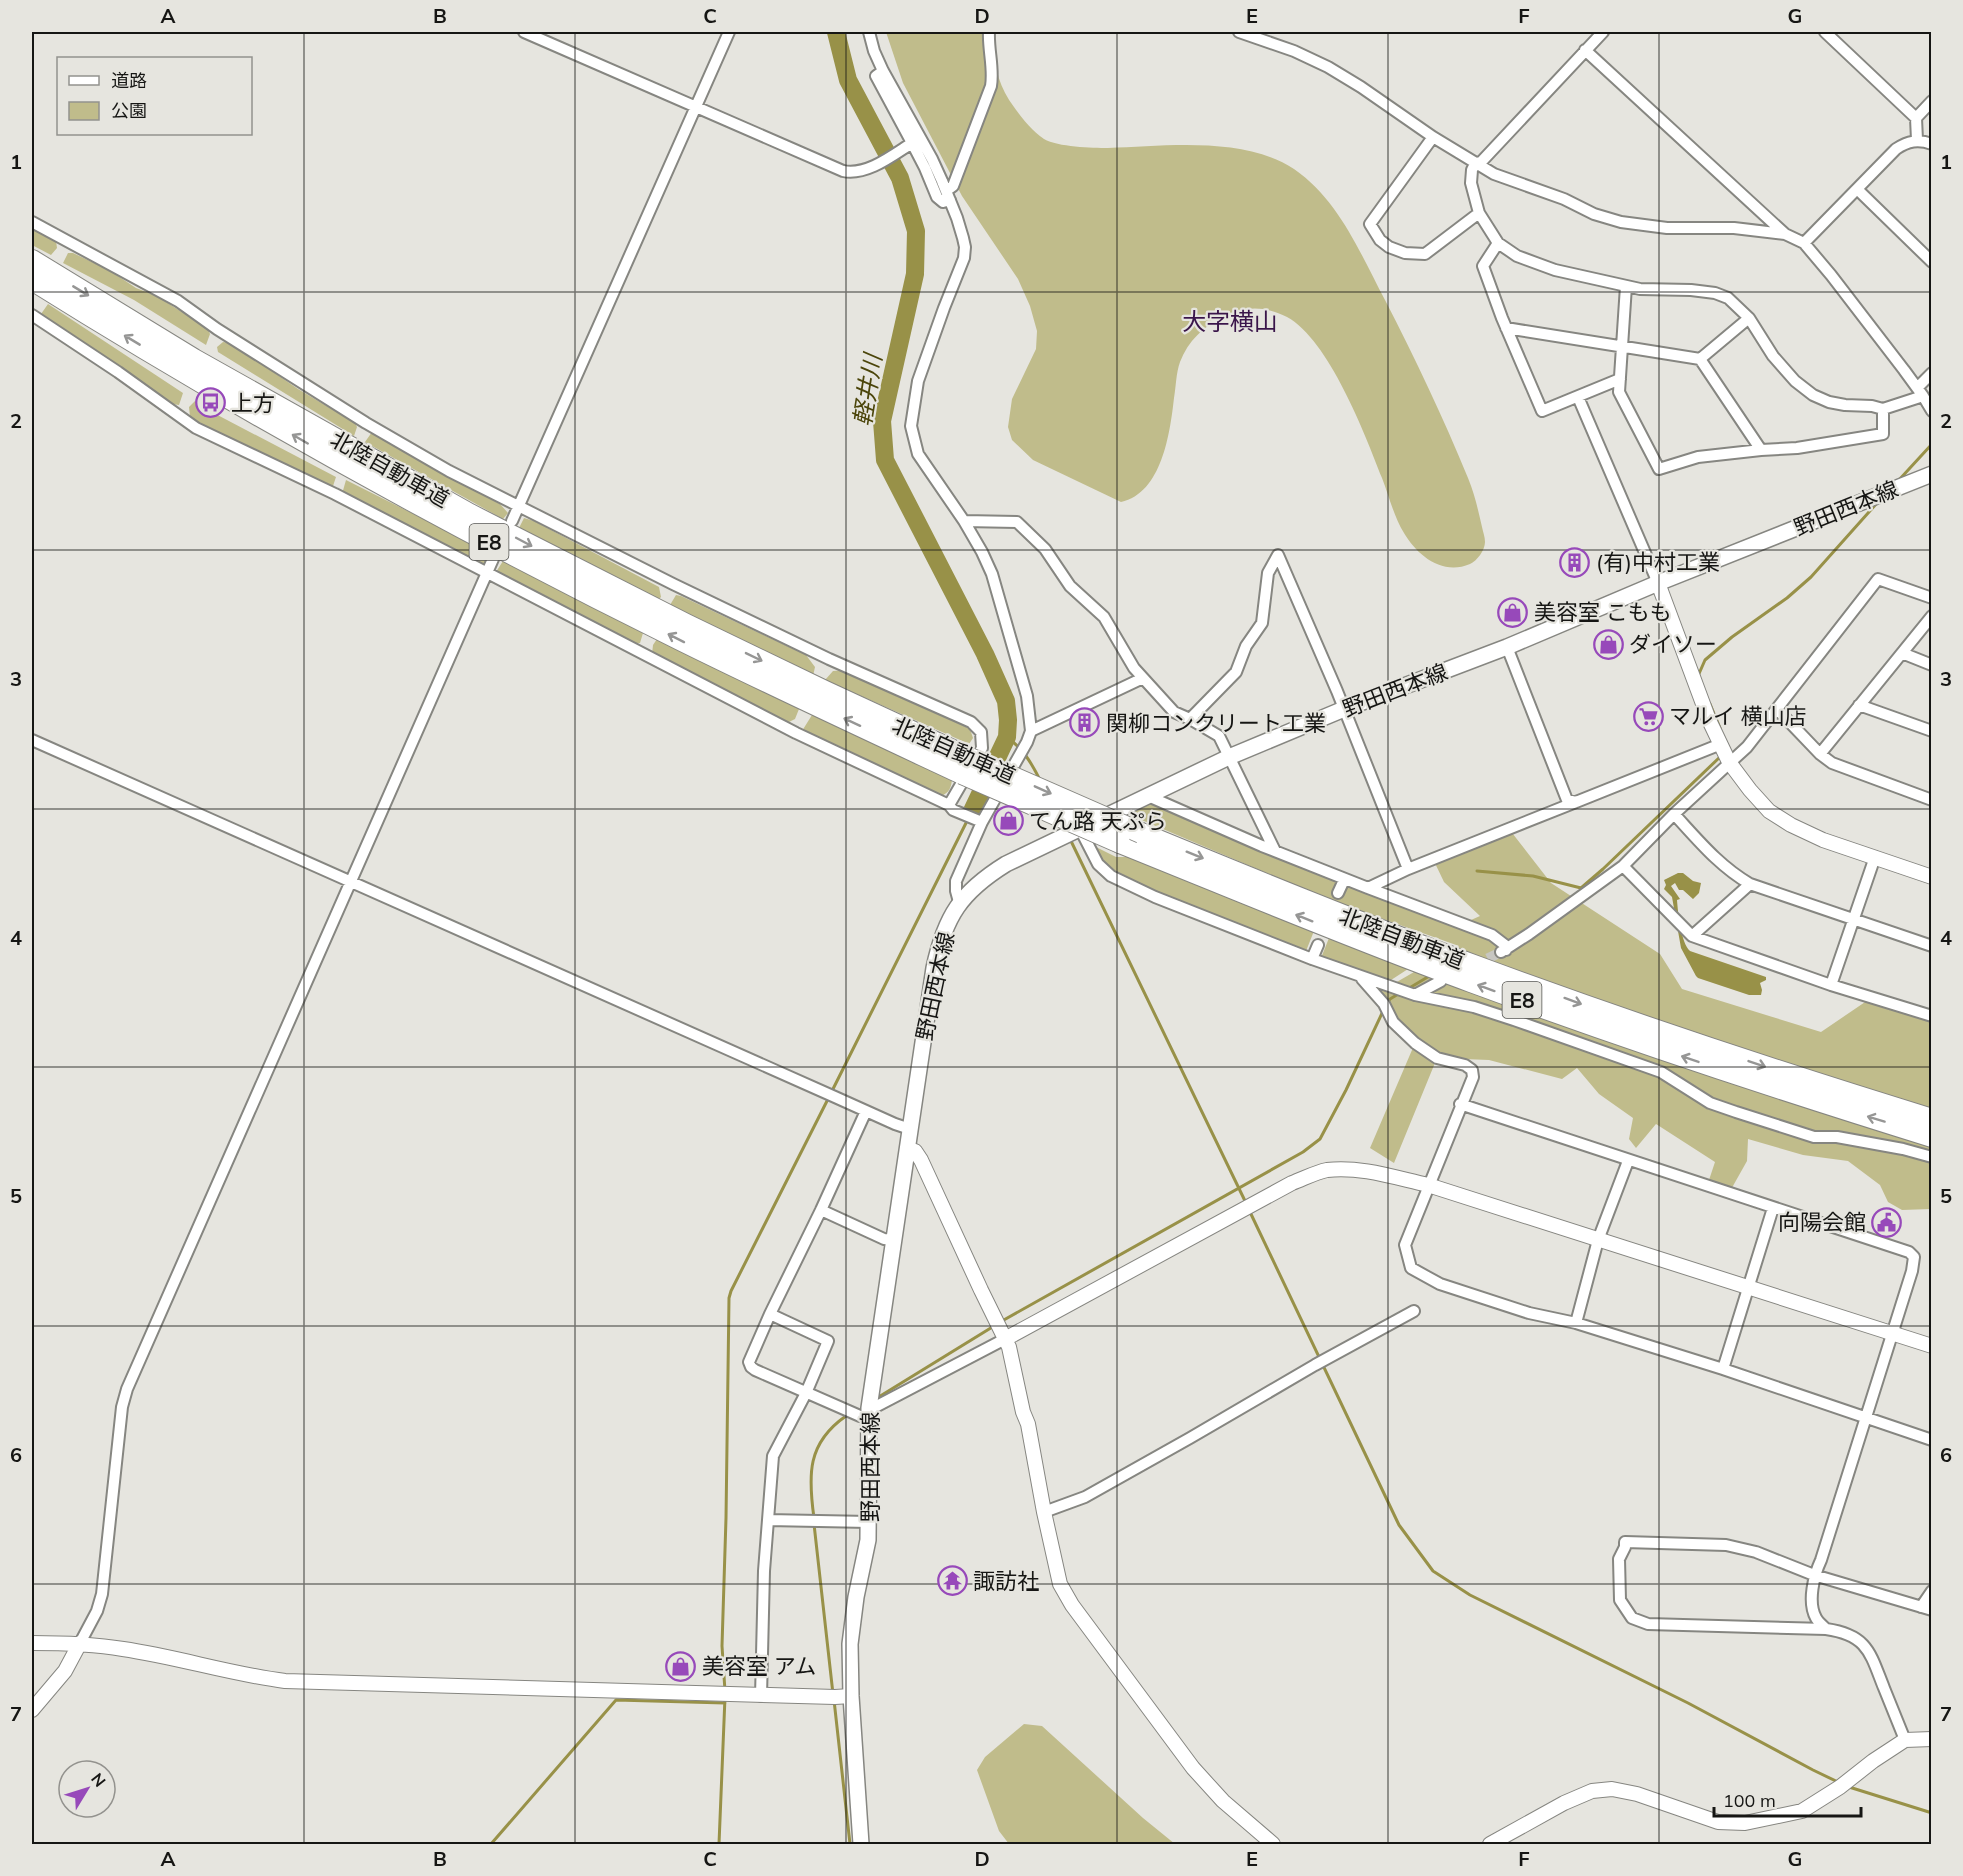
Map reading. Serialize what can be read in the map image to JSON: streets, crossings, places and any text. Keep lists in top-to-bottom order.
{
  "streets": {
    "highway": ["北陸自動車道", "E8"],
    "main road": ["野田西本線"]
  },
  "districts": ["大字横山"],
  "water": ["軽井川"],
  "places": {
    "bus stop": ["上方"],
    "building": ["(有)中村工業", "関柳コンクリート工業"],
    "shop": [
      "美容室 こもも",
      "ダイソー",
      "てん路 天ぷら",
      "美容室 アム"
    ],
    "supermarket": ["マルイ 横山店"],
    "public building": ["向陽会館"],
    "temple": ["諏訪社"]
  },
  "legend": ["道路", "公園"],
  "scale_bar": "100 m",
  "north": "top right",
  "grid": {
    "columns": [
      "A",
      "B",
      "C",
      "D",
      "E",
      "F",
      "G"
    ],
    "rows": [
      "1",
      "2",
      "3",
      "4",
      "5",
      "6",
      "7"
    ]
  }
}
